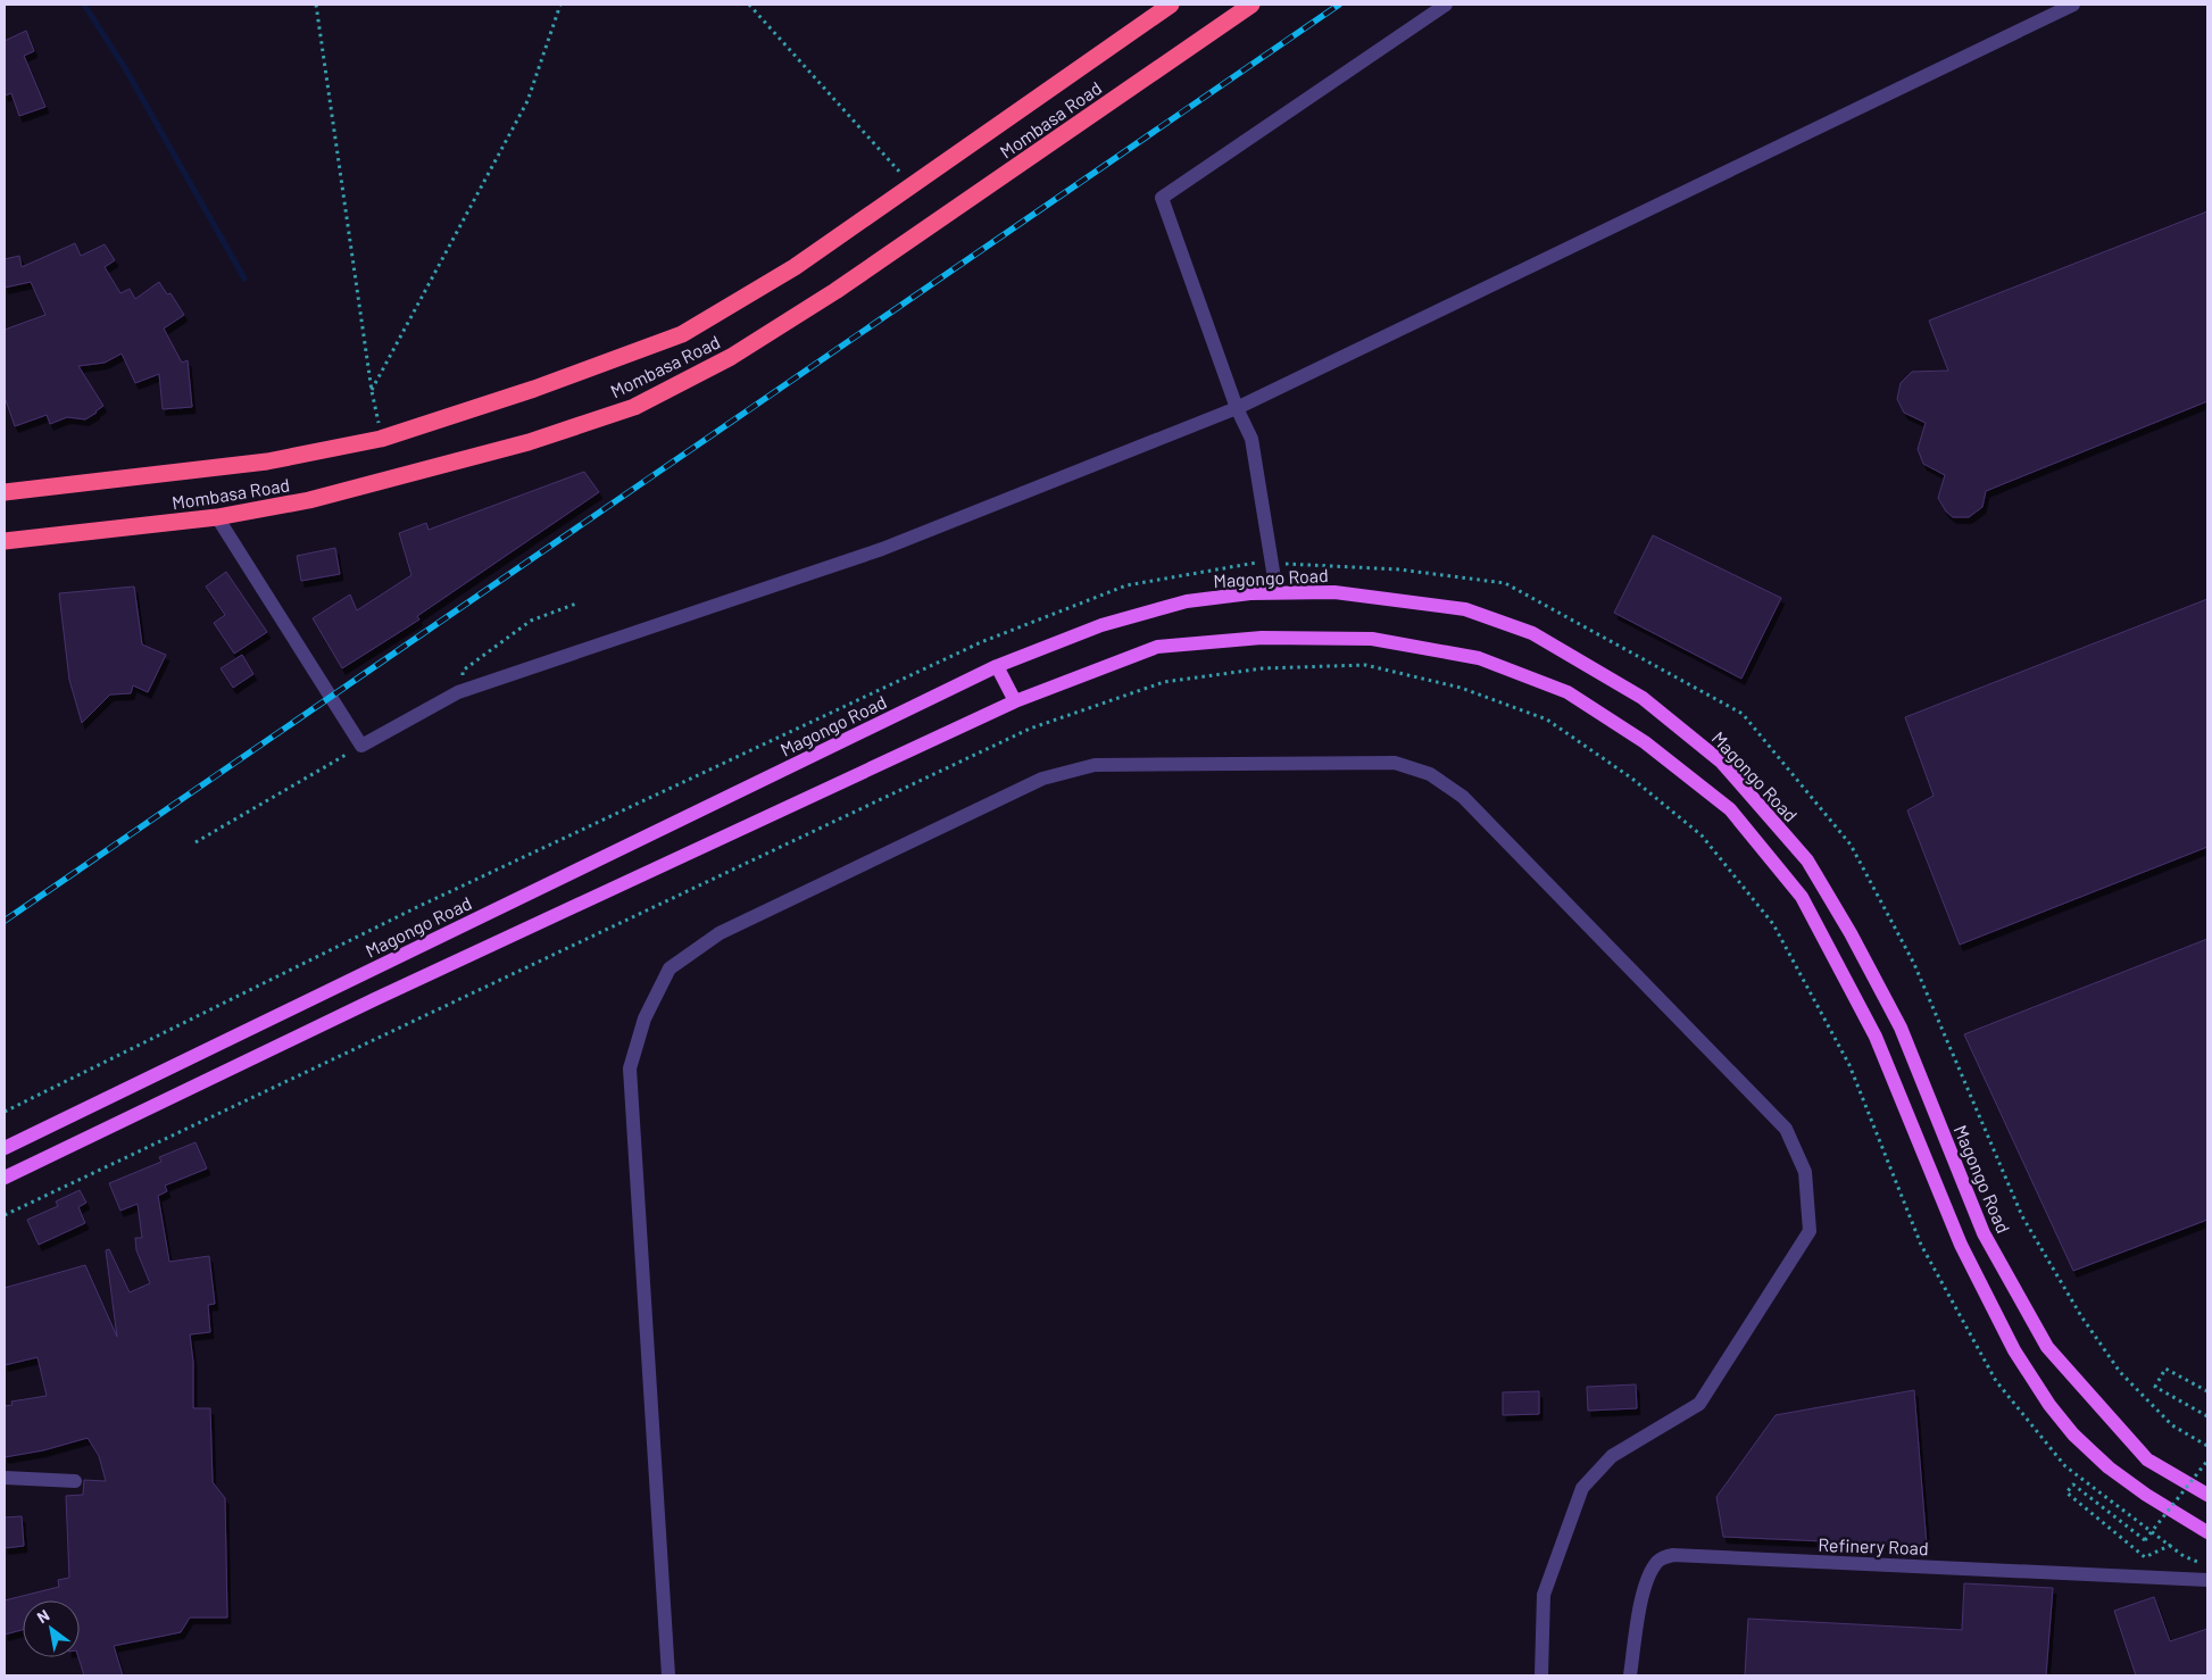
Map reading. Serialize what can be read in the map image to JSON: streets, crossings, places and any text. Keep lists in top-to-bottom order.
{
  "streets": {
    "highway": ["Mombasa Road"],
    "main road": ["Magongo Road"],
    "street": ["Refinery Road"]
  },
  "north": "top left"
}
